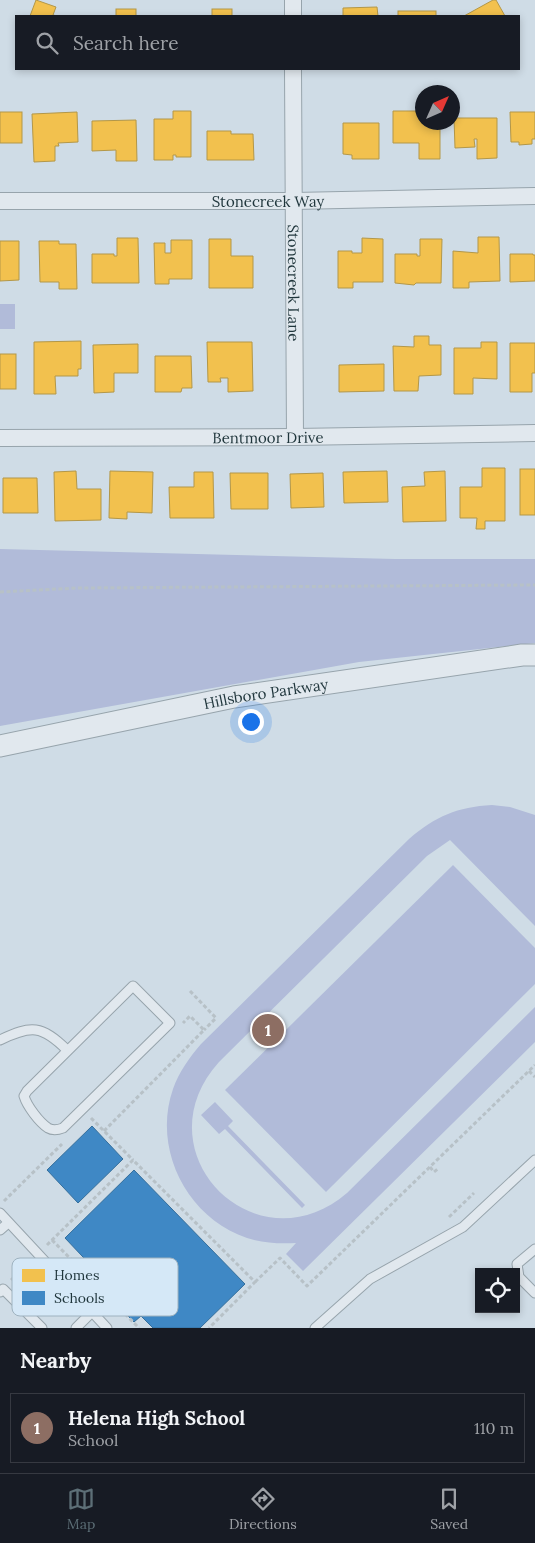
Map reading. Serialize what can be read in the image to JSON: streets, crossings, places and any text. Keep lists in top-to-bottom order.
{
  "streets": {
    "street": [
      "Stonecreek Way",
      "Stonecreek Lane",
      "Bentmoor Drive",
      "Hillsboro Parkway"
    ]
  },
  "crossings": [
    ["Stonecreek Way", "Stonecreek Lane"],
    ["Stonecreek Lane", "Bentmoor Drive"]
  ],
  "legend": ["Homes", "Schools"],
  "north": "top right",
  "page": {
    "search": "Search here",
    "pins": "1",
    "heading": "Nearby",
    "list": [
      {
        "mark": "1",
        "name": "Helena High School",
        "note": "School",
        "value": "110 m"
      }
    ],
    "nav": ["Map", "Directions", "Saved"]
  }
}
